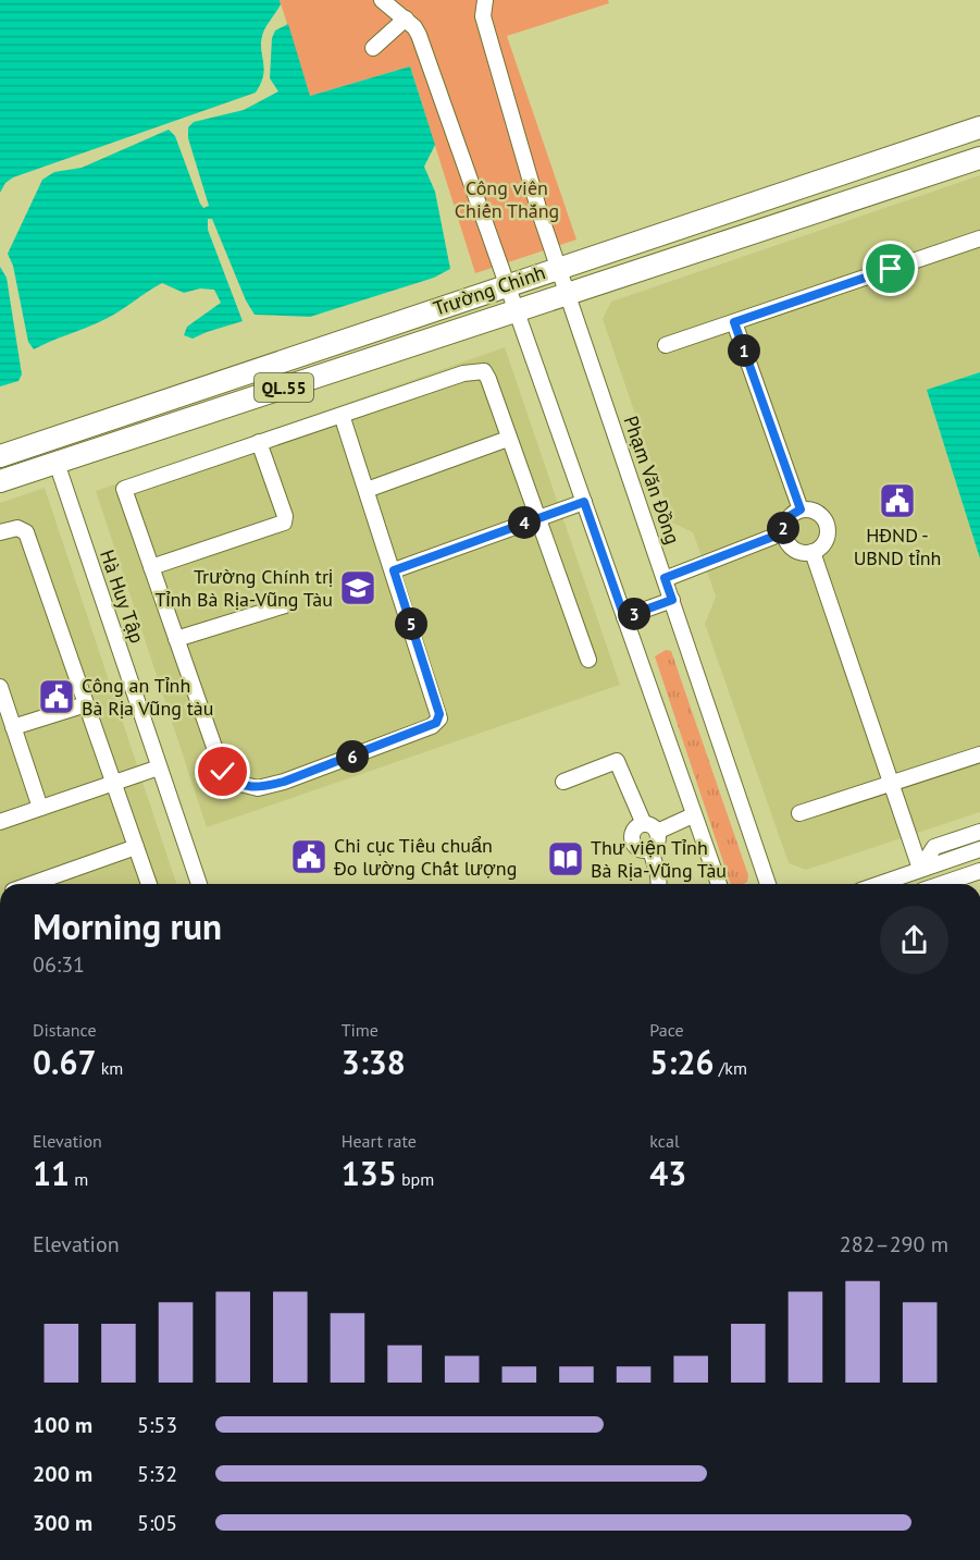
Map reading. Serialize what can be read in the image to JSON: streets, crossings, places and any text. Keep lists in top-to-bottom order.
{
  "streets": {
    "highway": ["Trường Chinh", "QL.55"],
    "street": ["Phạm Văn Đồng", "Hà Huy Tập"]
  },
  "crossings": [
    ["Trường Chinh", "Phạm Văn Đồng"],
    ["Trường Chinh", "Hà Huy Tập"]
  ],
  "parks": ["Công viên Chiến Thắng"],
  "places": {
    "public building": ["HĐND - UBND tỉnh", "Công an Tỉnh Bà Rịa Vũng tàu", "Chi cục Tiêu chuẩn Đo lường Chất lượng"],
    "school or university": ["Trường Chính trị Tỉnh Bà Rịa-Vũng Tàu"],
    "library": ["Thư viện Tỉnh Bà Rịa-Vũng Tàu"]
  },
  "page": {
    "pins": [
      "1",
      "4",
      "2",
      "3",
      "5",
      "6"
    ],
    "heading": ["Morning run", "06:31"],
    "stats": [
      ["Distance", "0.67 km"],
      ["Time", "3:38"],
      ["Pace", "5:26 /km"],
      ["Elevation", "11 m"],
      ["Heart rate", "135 bpm"],
      ["kcal", "43"]
    ],
    "chart": ["Elevation", "282–290 m"],
    "list": [
      {
        "name": "100 m",
        "note": "5:53"
      },
      {
        "name": "200 m",
        "note": "5:32"
      },
      {
        "name": "300 m",
        "note": "5:05"
      }
    ]
  }
}
